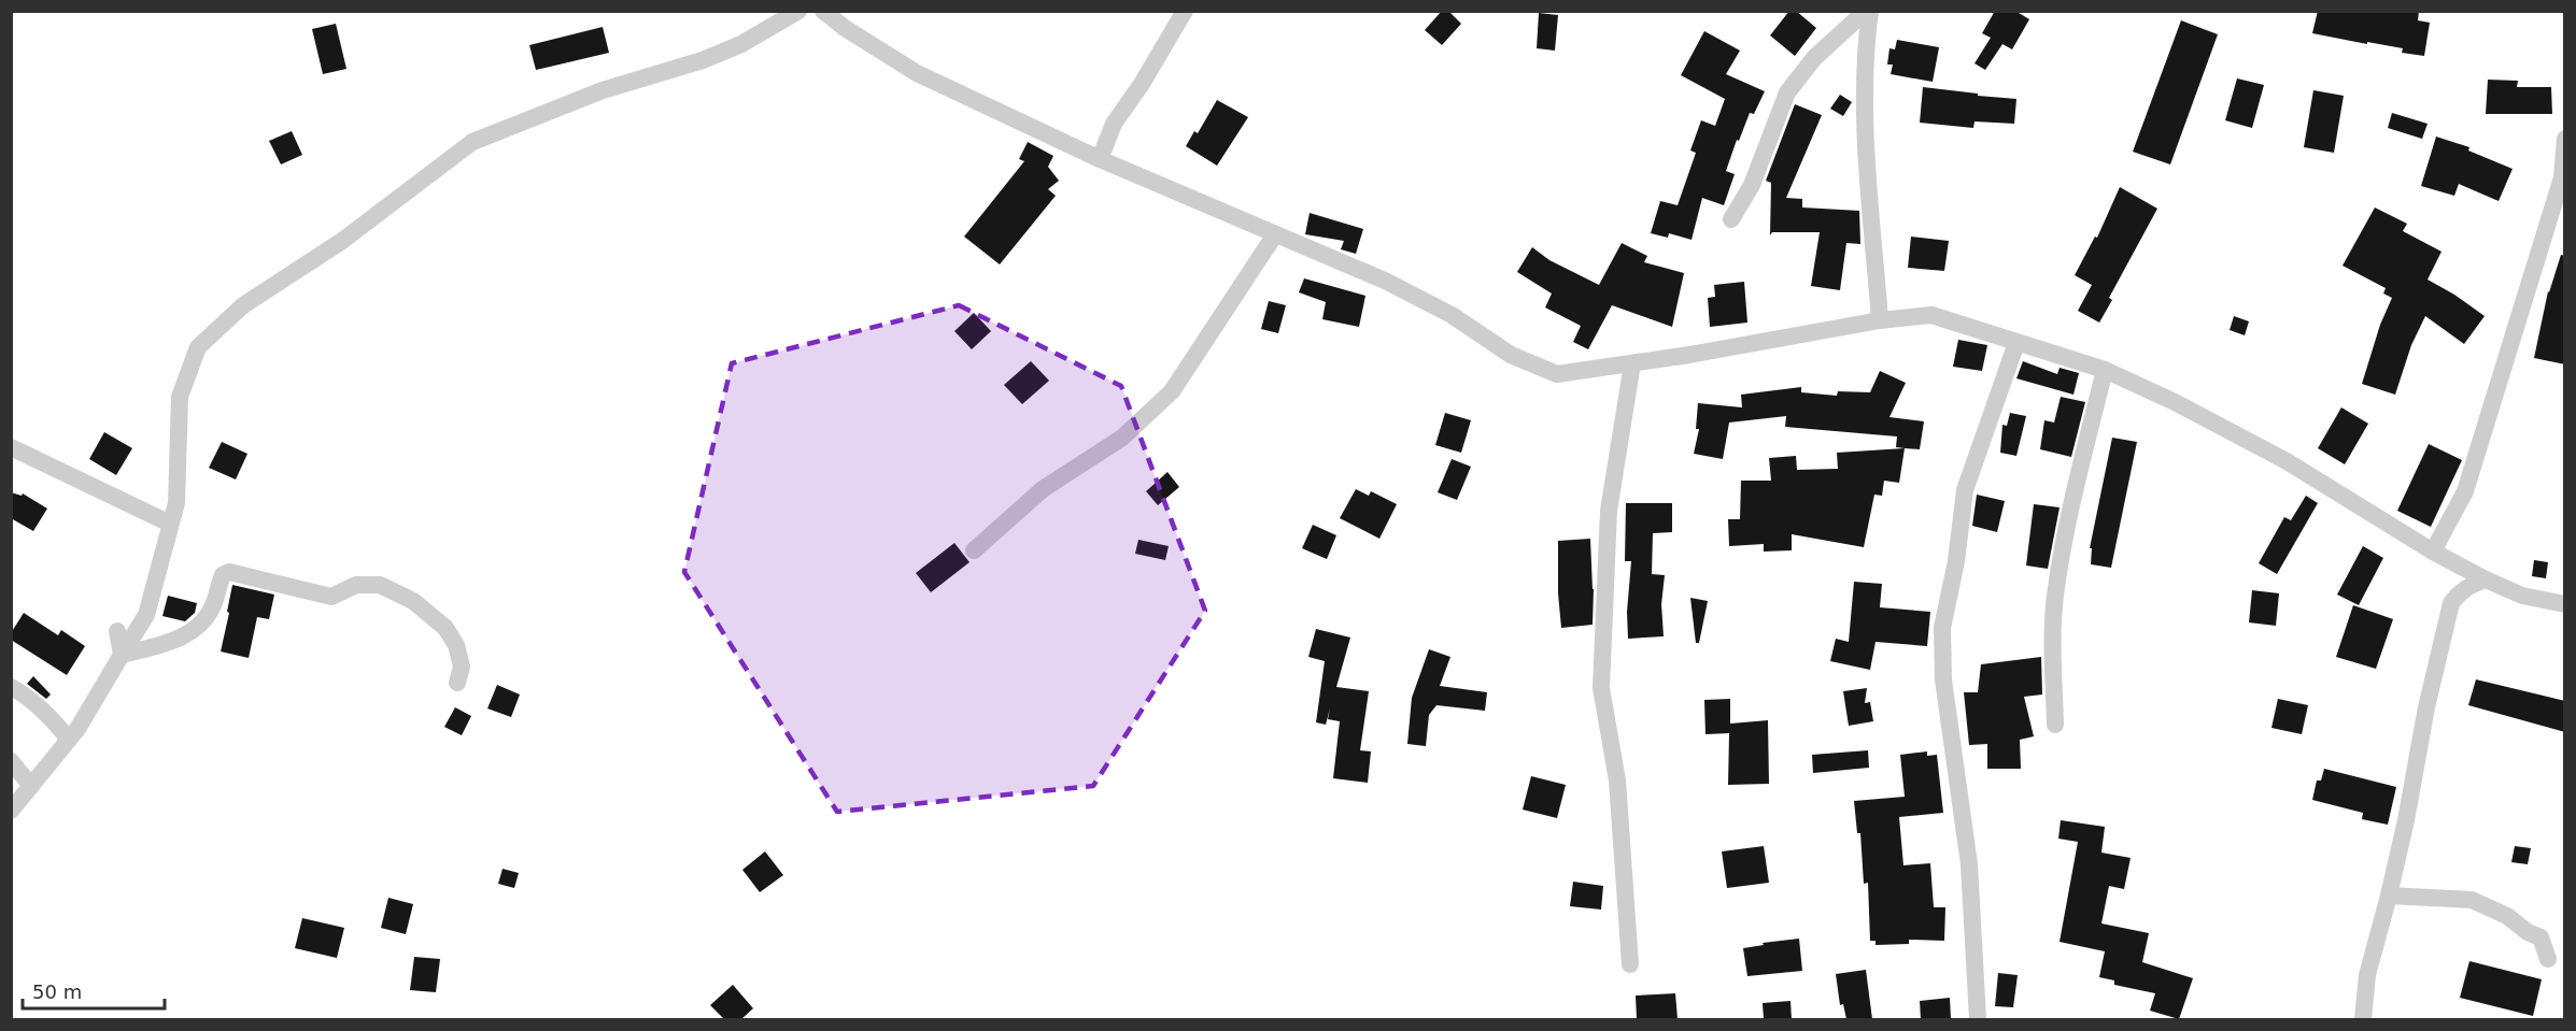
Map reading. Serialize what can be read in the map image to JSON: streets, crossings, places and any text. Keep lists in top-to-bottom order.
{
  "scale_bar": "50 m"
}
